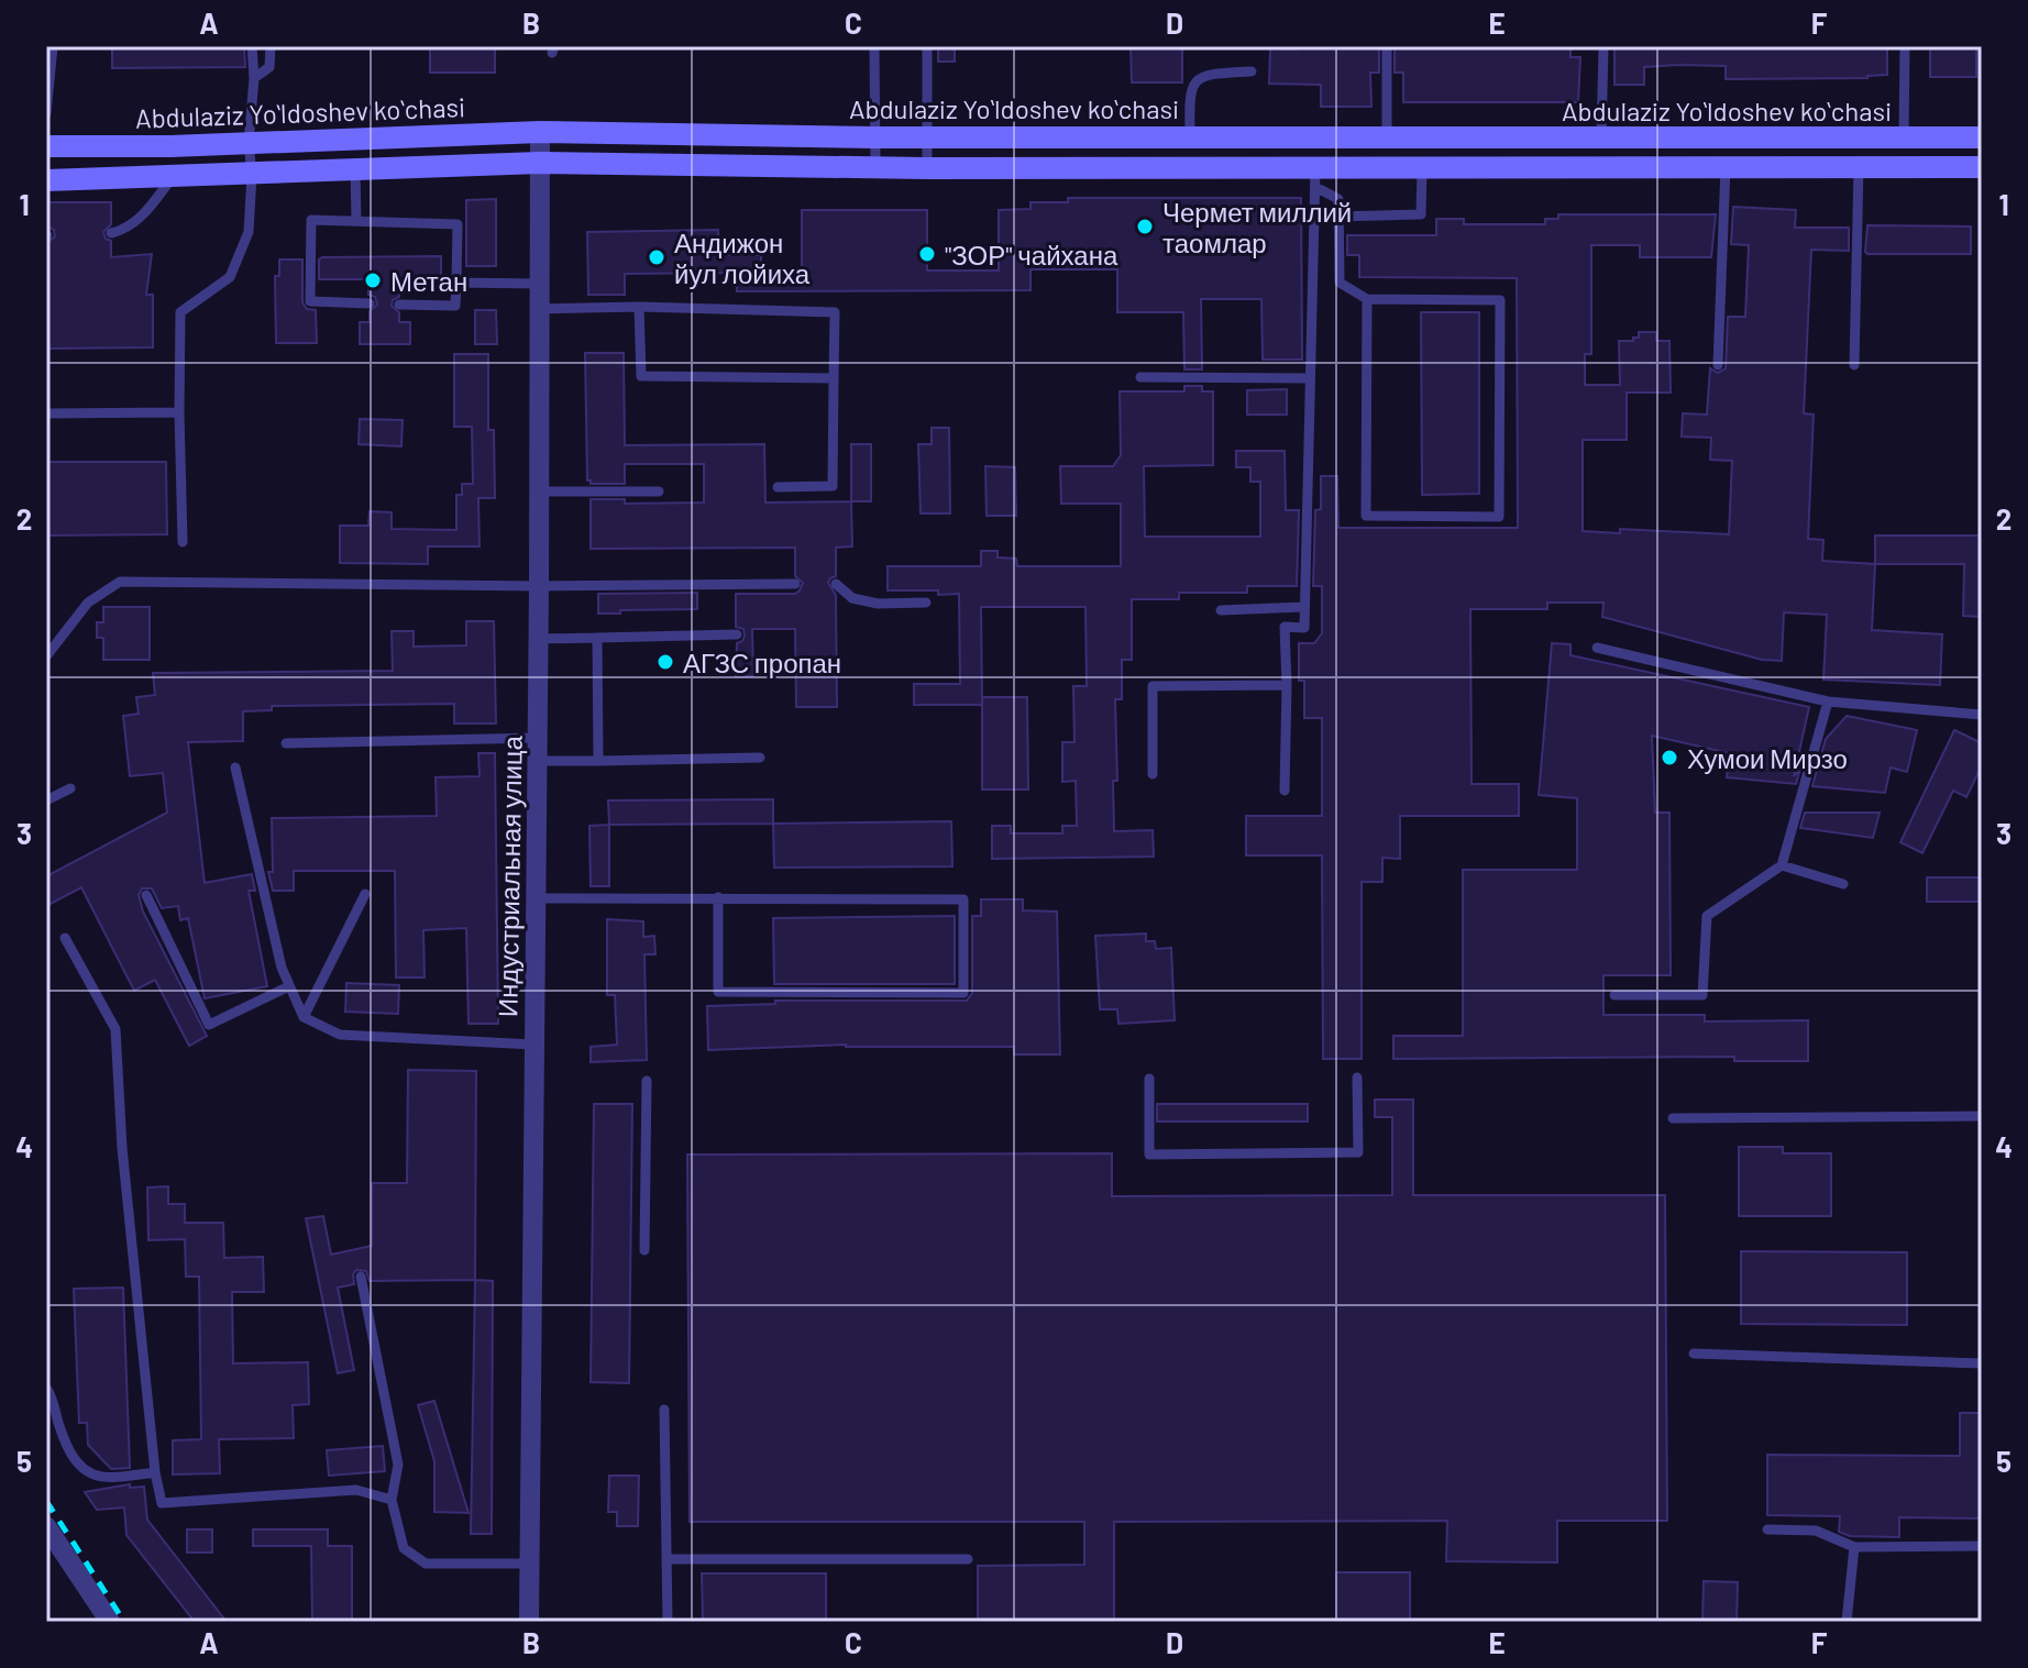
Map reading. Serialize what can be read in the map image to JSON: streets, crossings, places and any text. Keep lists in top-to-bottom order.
{
  "streets": {
    "main road": ["Abdulaziz Yoʻldoshev koʻchasi"],
    "street": ["Индустриальная улица"]
  },
  "crossings": [
    ["Abdulaziz Yoʻldoshev koʻchasi", "Индустриальная улица"]
  ],
  "places": [
    "Чермет миллий таомлар",
    "\"ЗОР\" чайхана",
    "Андижон йул лойиха",
    "Метан",
    "АГЗС пропан",
    "Хумои Мирзо"
  ],
  "grid": {
    "columns": [
      "A",
      "B",
      "C",
      "D",
      "E",
      "F"
    ],
    "rows": [
      "1",
      "2",
      "3",
      "4",
      "5"
    ]
  }
}
